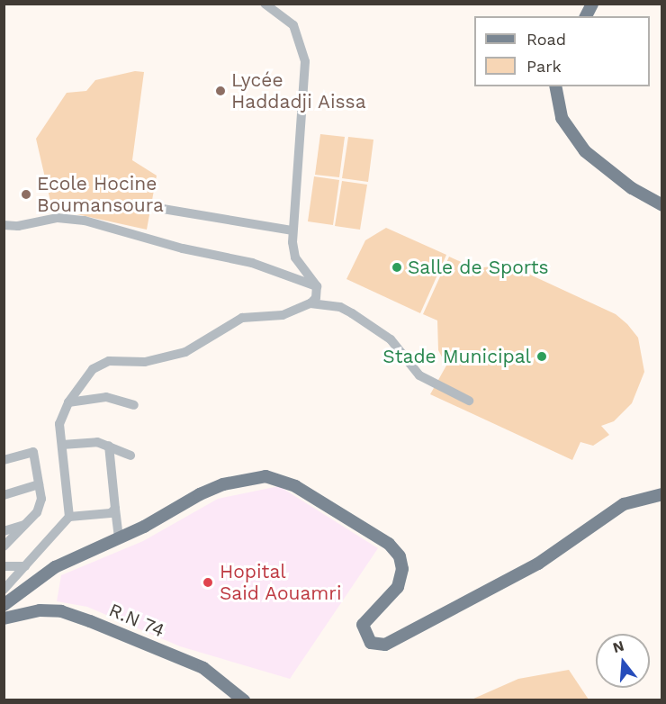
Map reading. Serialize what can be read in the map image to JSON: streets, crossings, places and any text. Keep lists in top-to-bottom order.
{
  "streets": {
    "main road": ["R.N 74"]
  },
  "places": [
    "Lycée Haddadji Aissa",
    "Ecole Hocine Boumansoura",
    "Salle de Sports",
    "Stade Municipal",
    "Hopital Said Aouamri"
  ],
  "legend": ["Road", "Park"],
  "north": "top"
}
